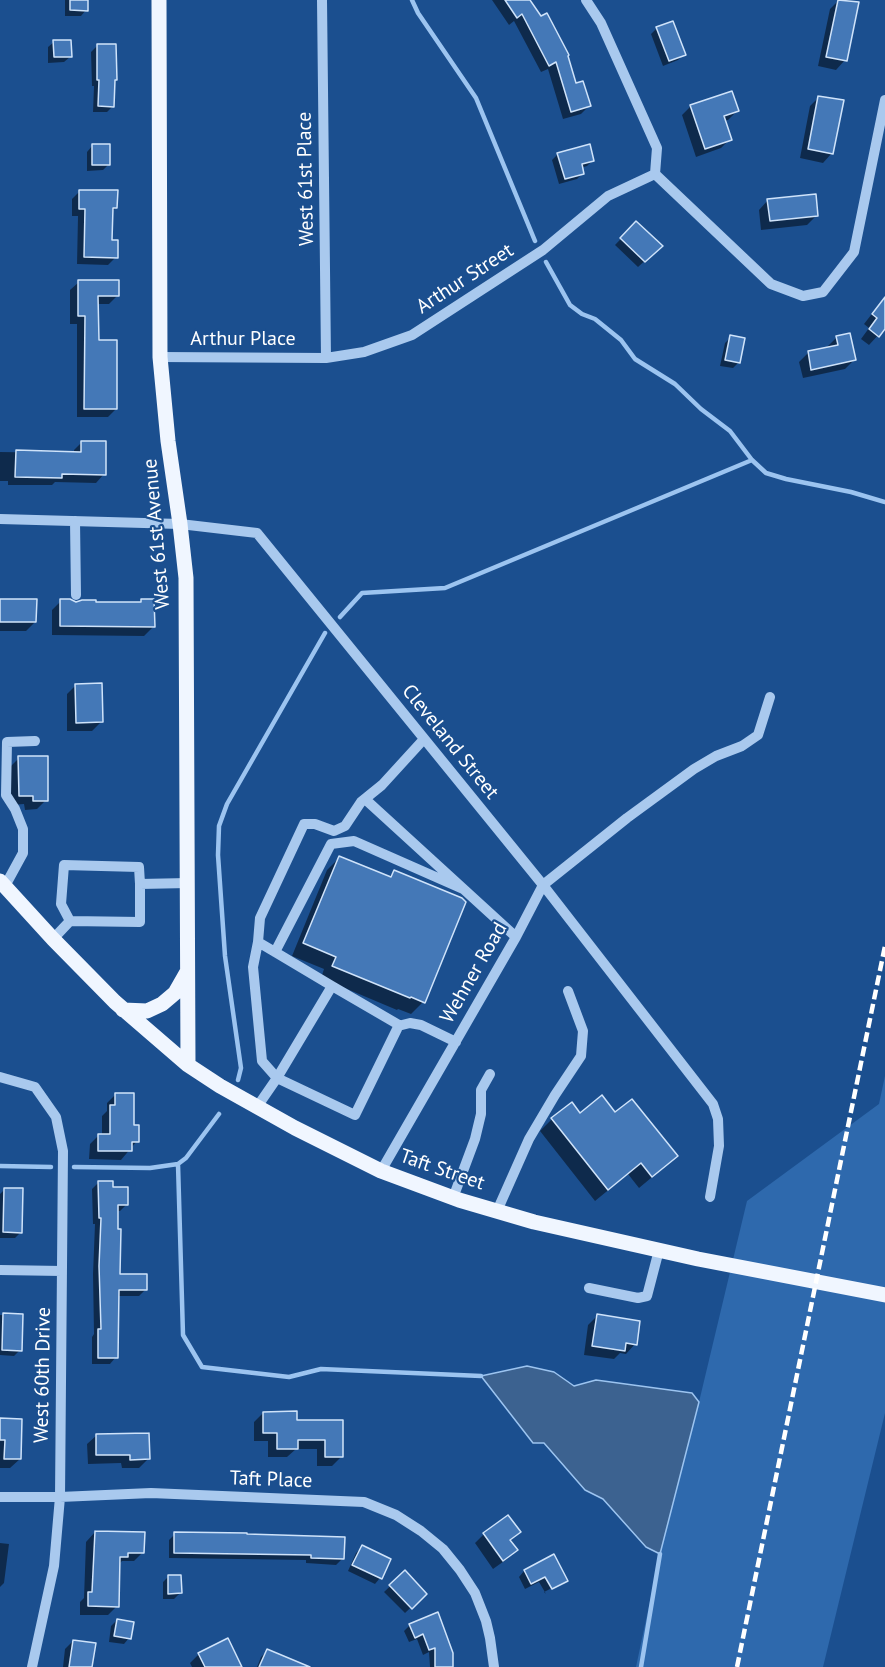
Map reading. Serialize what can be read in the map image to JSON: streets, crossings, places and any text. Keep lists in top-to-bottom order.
{
  "streets": {
    "main road": ["West 61st Avenue", "Taft Street"],
    "street": [
      "West 61st Place",
      "Arthur Street",
      "Arthur Place",
      "Cleveland Street",
      "Wehner Road",
      "West 60th Drive",
      "Taft Place"
    ]
  },
  "crossings": [
    ["West 61st Place", "Arthur Street"],
    ["West 61st Place", "Arthur Place"],
    ["Arthur Street", "Arthur Place"],
    ["Arthur Place", "West 61st Avenue"],
    ["West 61st Avenue", "Cleveland Street"],
    ["West 61st Avenue", "Taft Street"],
    ["Cleveland Street", "Wehner Road"],
    ["Wehner Road", "Taft Street"],
    ["West 60th Drive", "Taft Place"]
  ]
}
